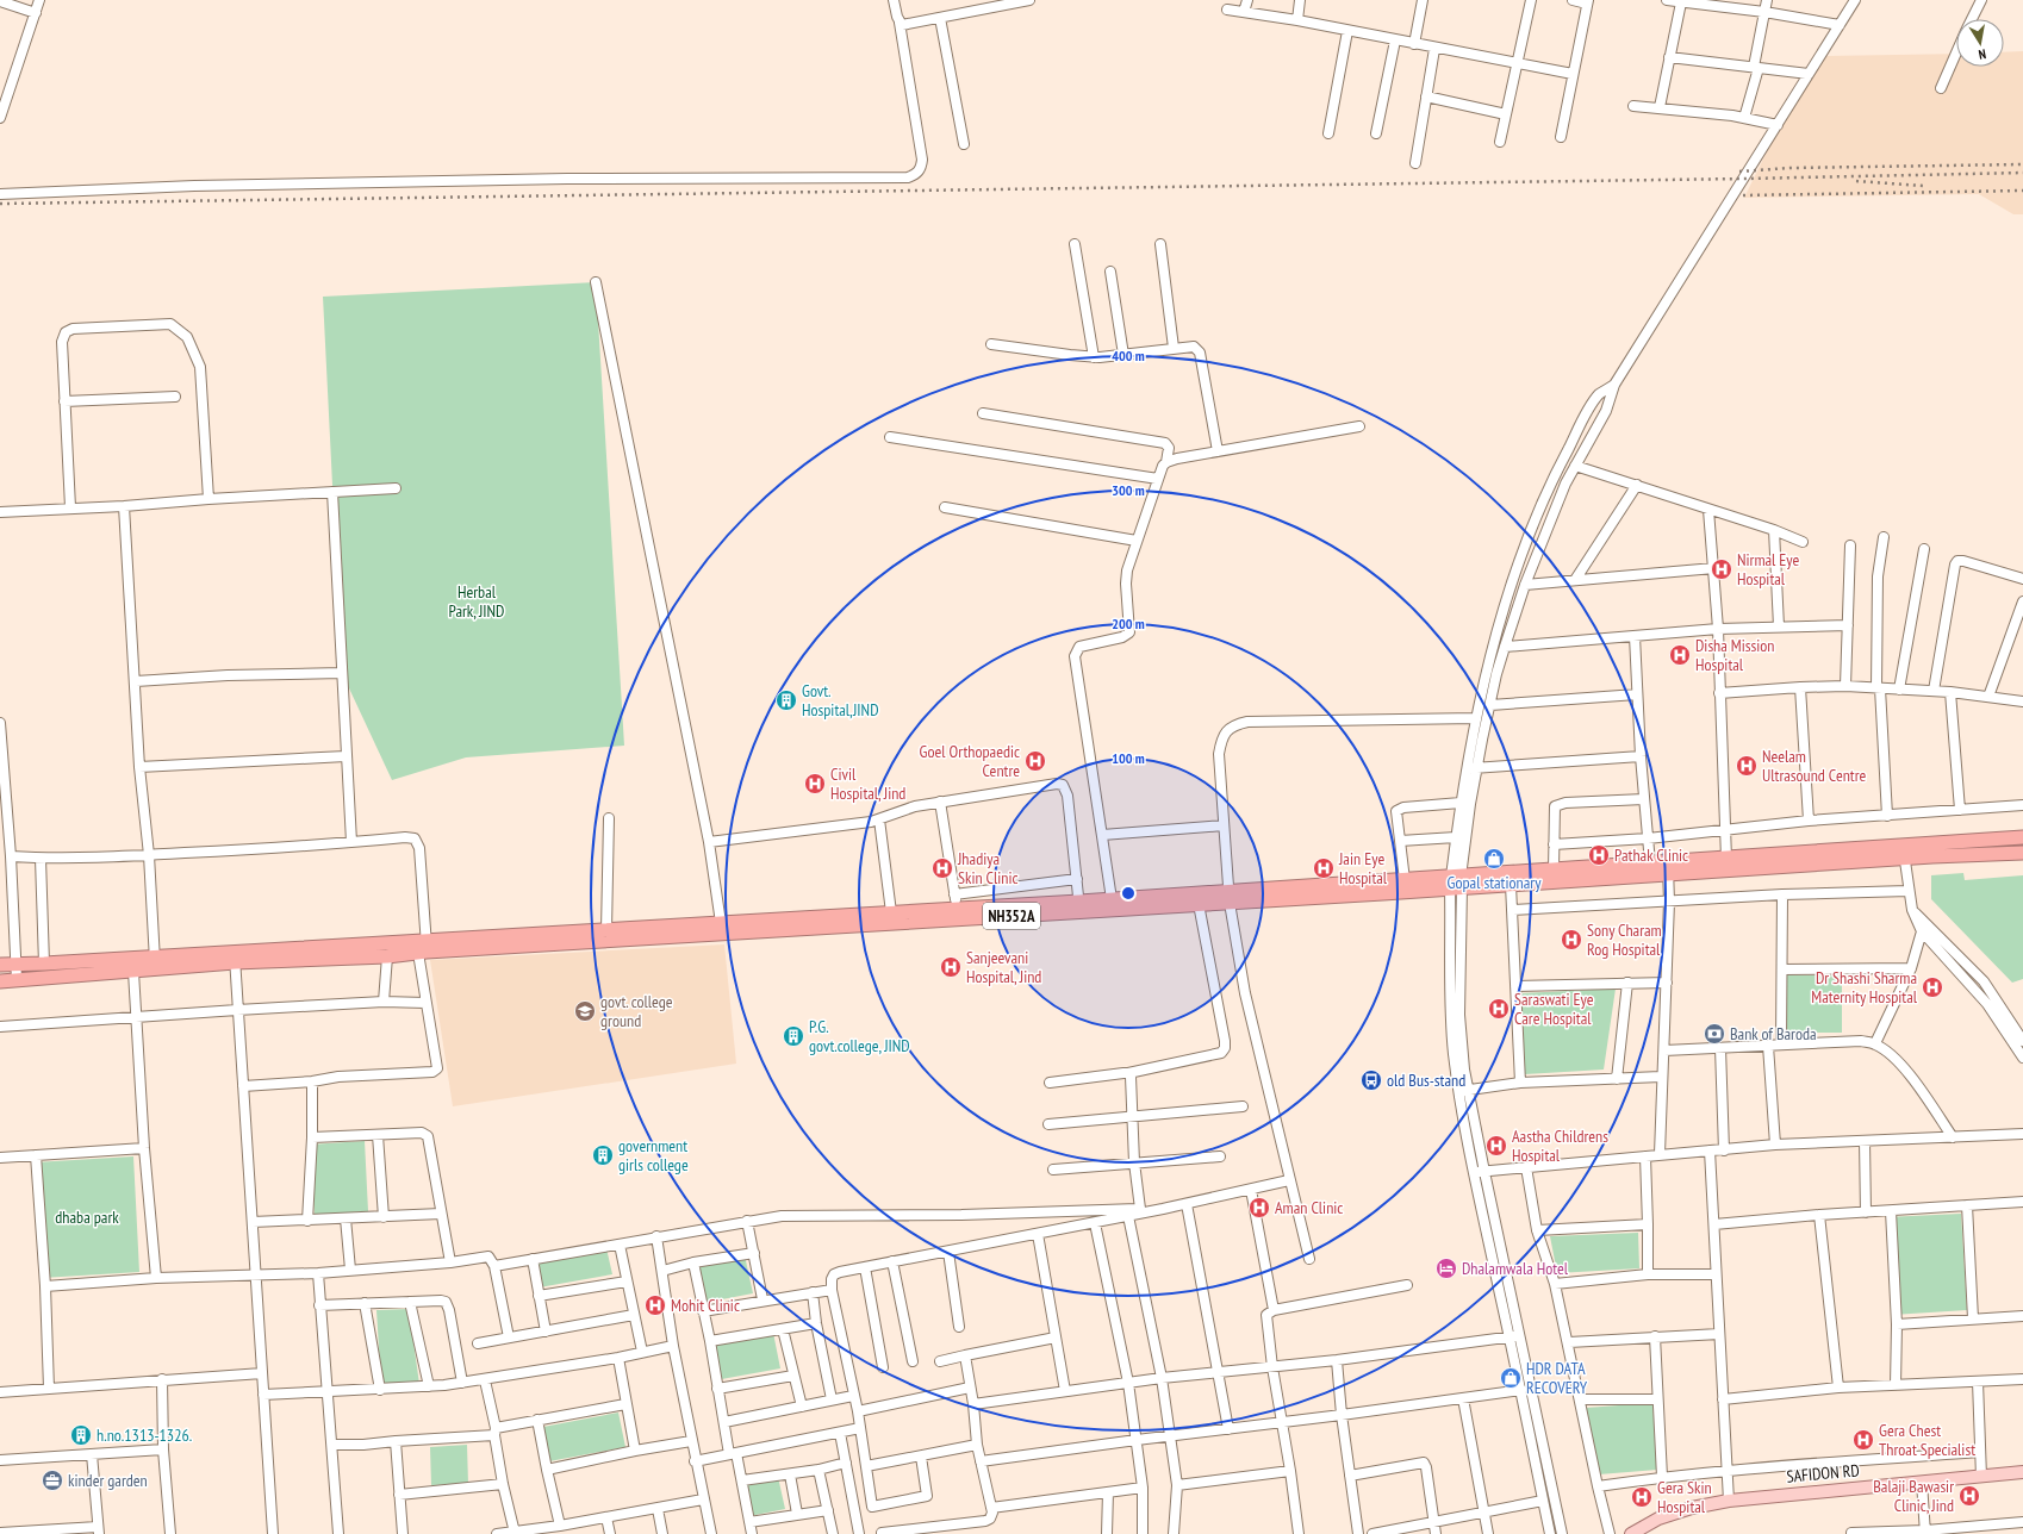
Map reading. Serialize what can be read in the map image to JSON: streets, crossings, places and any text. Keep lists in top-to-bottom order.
{
  "streets": {
    "highway": ["NH352A"],
    "main road": ["SAFIDON RD"]
  },
  "parks": ["Herbal Park, JIND", "dhaba park"],
  "places": {
    "hospital": [
      "Nirmal Eye Hospital",
      "Disha Mission Hospital",
      "Goel Orthopaedic Centre",
      "Neelam Ultrasound Centre",
      "Civil Hospital, Jind",
      "Pathak Clinic",
      "Jhadiya Skin Clinic",
      "Jain Eye Hospital",
      "Sony Charam Rog Hospital",
      "Sanjeevani Hospital, Jind",
      "Dr Shashi Sharma Maternity Hospital",
      "Saraswati Eye Care Hospital",
      "Aastha Childrens Hospital",
      "Aman Clinic",
      "Mohit Clinic",
      "Gera Chest Throat Specialist",
      "Balaji Bawasir Clinic, Jind",
      "Gera Skin Hospital"
    ],
    "building": [
      "Govt. Hospital,JIND",
      "P.G. govt.college, JIND",
      "government girls college",
      "h.no.1313-1326."
    ],
    "shop": ["Gopal stationary", "HDR DATA RECOVERY"],
    "school or university": ["govt. college ground"],
    "bank": ["Bank of Baroda"],
    "bus stop": ["old Bus-stand"],
    "hotel": ["Dhalamwala Hotel"],
    "office": ["kinder garden"]
  },
  "north": "bottom",
  "rings": [
    "400 m",
    "300 m",
    "200 m",
    "100 m"
  ]
}
